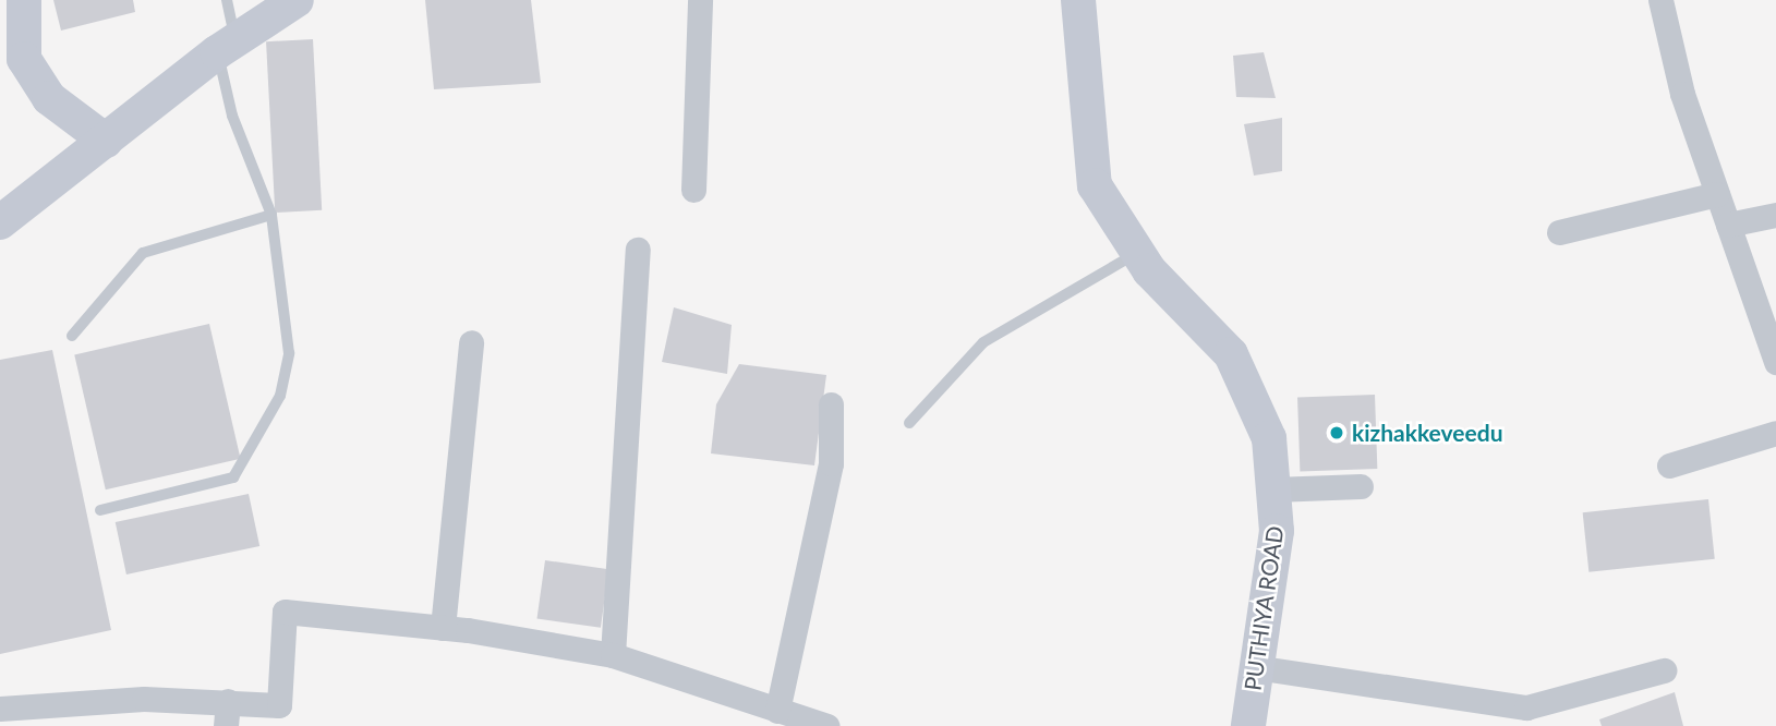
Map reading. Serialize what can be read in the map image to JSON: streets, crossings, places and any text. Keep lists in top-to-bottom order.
{
  "streets": {
    "street": ["PUTHIYA ROAD"]
  },
  "places": ["kizhakkeveedu"]
}
